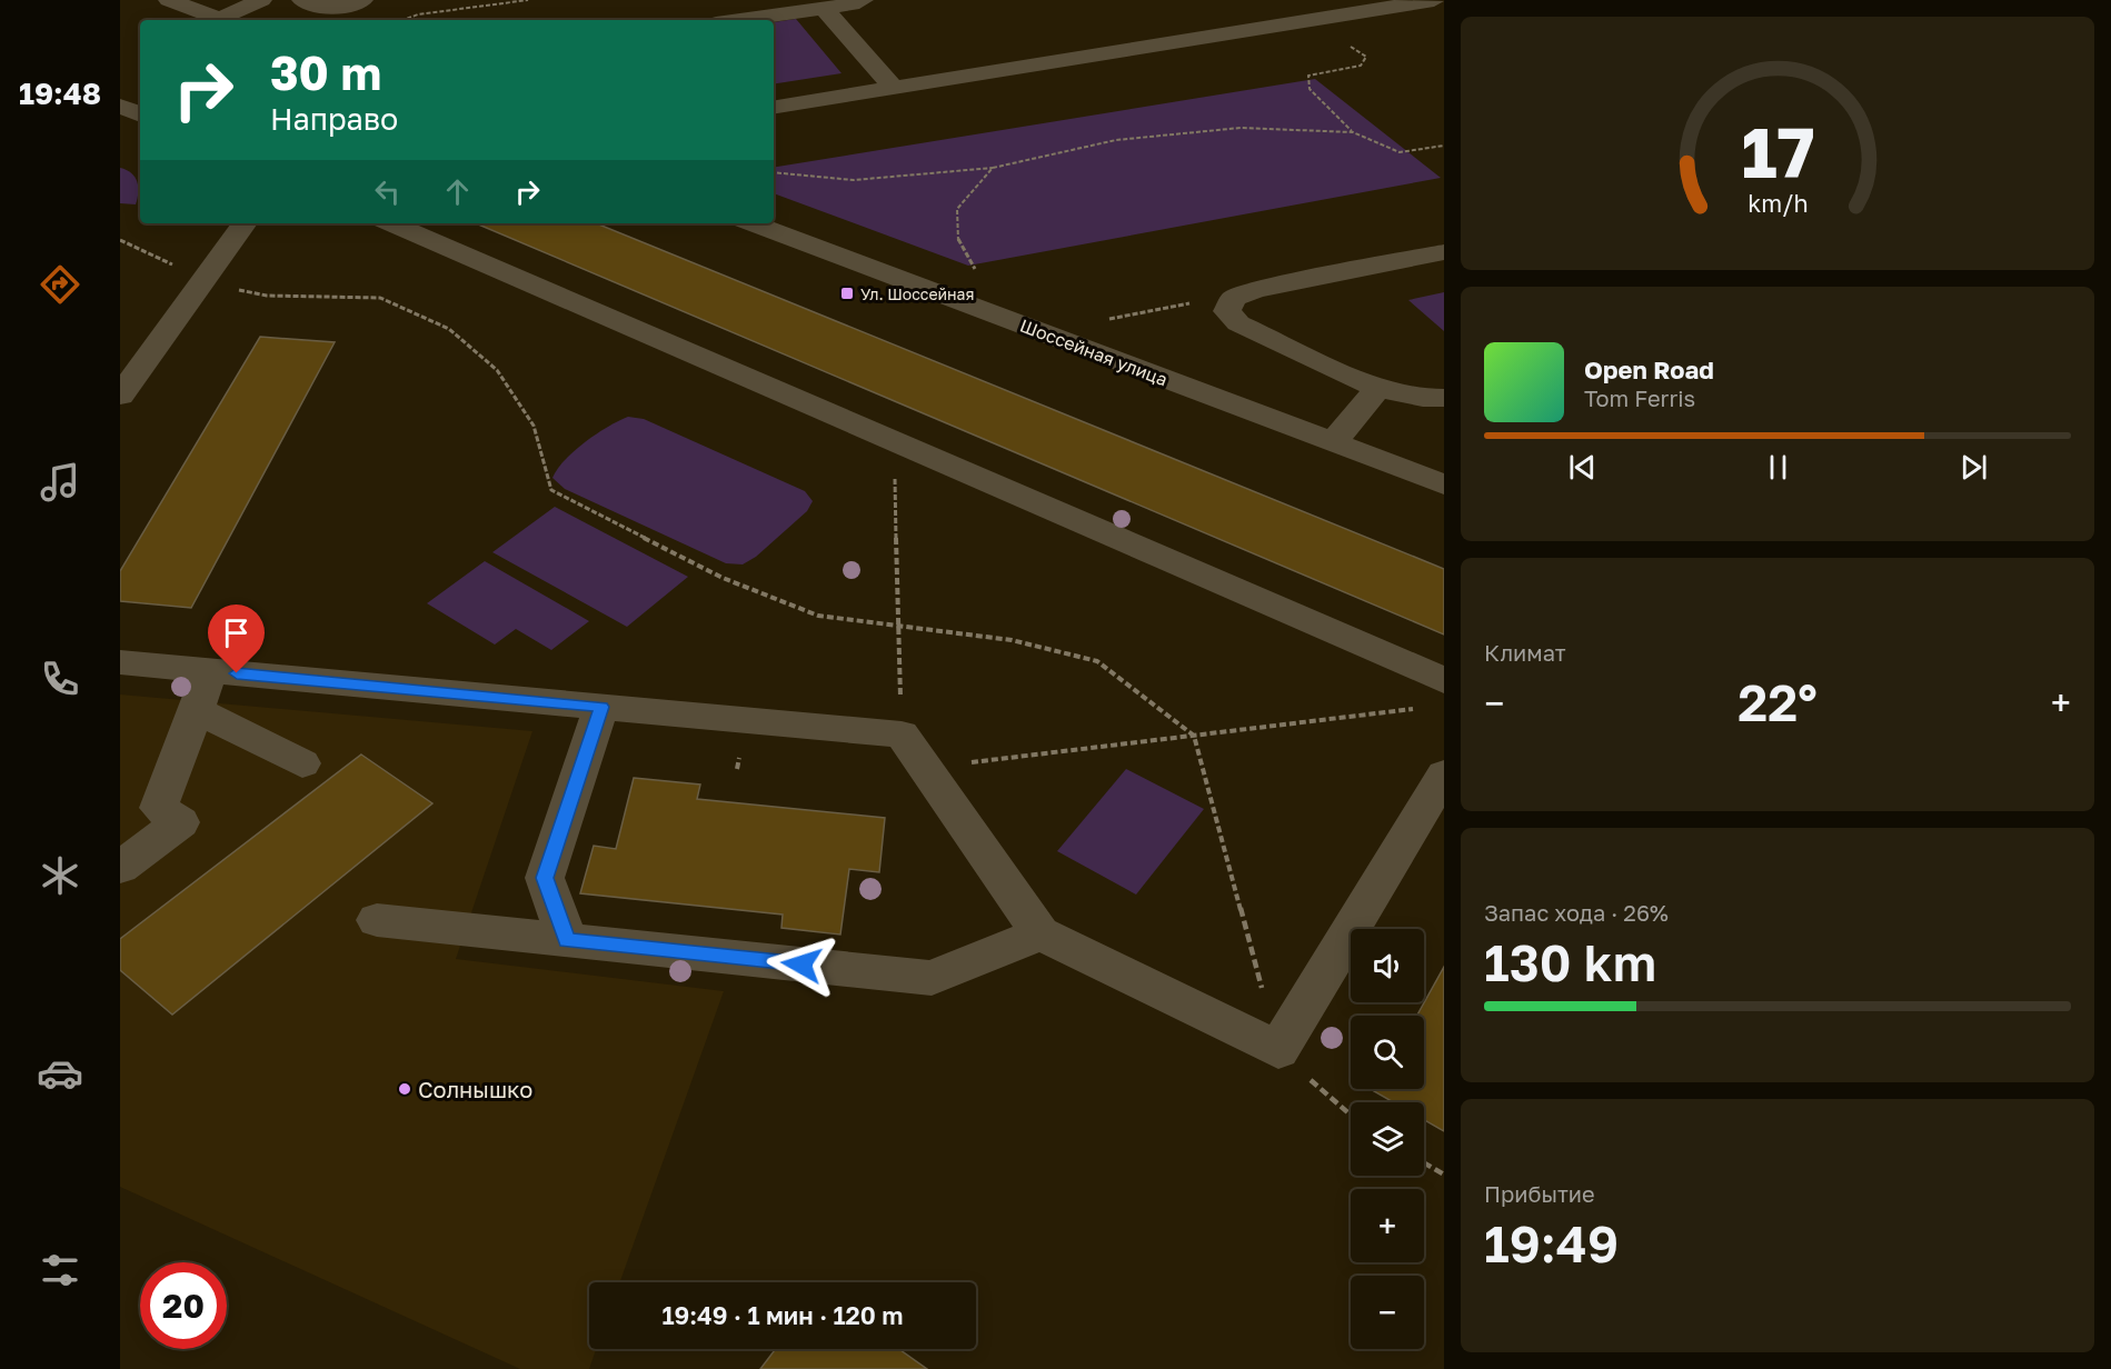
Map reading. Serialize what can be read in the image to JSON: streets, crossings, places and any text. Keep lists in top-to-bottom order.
{
  "streets": {
    "street": ["Шоссейная улица"]
  },
  "places": {
    "transit": ["Ул. Шоссейная"],
    "other": ["Солнышко"]
  },
  "page": {
    "tabs": "19:48",
    "turn": ["30 m", "Направо"],
    "song": ["Open Road", "Tom Ferris"],
    "tile": [
      "Климат",
      ["Запас хода · 26%", "130 km"],
      ["Прибытие", "19:49"]
    ],
    "heat": ["−", "22°", "+"],
    "map_buttons": ["+", "−"],
    "limit": "20",
    "trip": "19:49 · 1 мин · 120 m",
    "gauge": ["17", "km/h"]
  }
}
